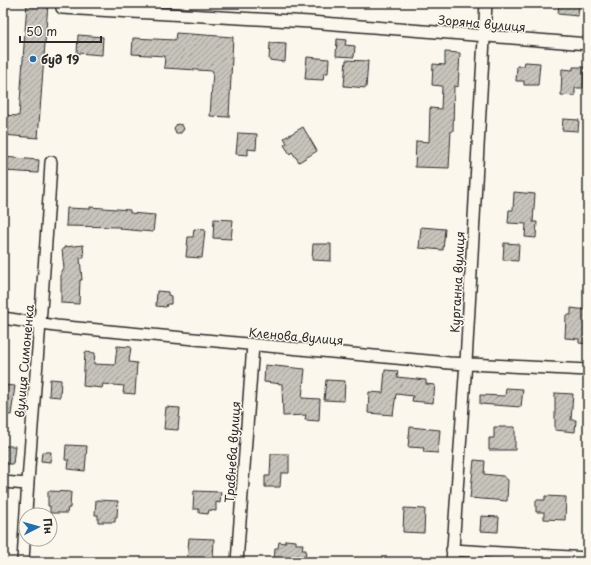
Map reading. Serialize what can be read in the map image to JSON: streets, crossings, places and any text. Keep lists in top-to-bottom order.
{
  "streets": {
    "street": [
      "Зоряна вулиця",
      "Курганна вулиця",
      "Кленова вулиця",
      "вулиця Симоненка",
      "Травнева вулиця"
    ]
  },
  "crossings": [
    ["Зоряна вулиця", "Курганна вулиця"],
    ["Курганна вулиця", "Кленова вулиця"],
    ["Кленова вулиця", "вулиця Симоненка"],
    ["Кленова вулиця", "Травнева вулиця"]
  ],
  "places": ["буд 19"],
  "scale_bar": "50 m",
  "north": "right"
}
